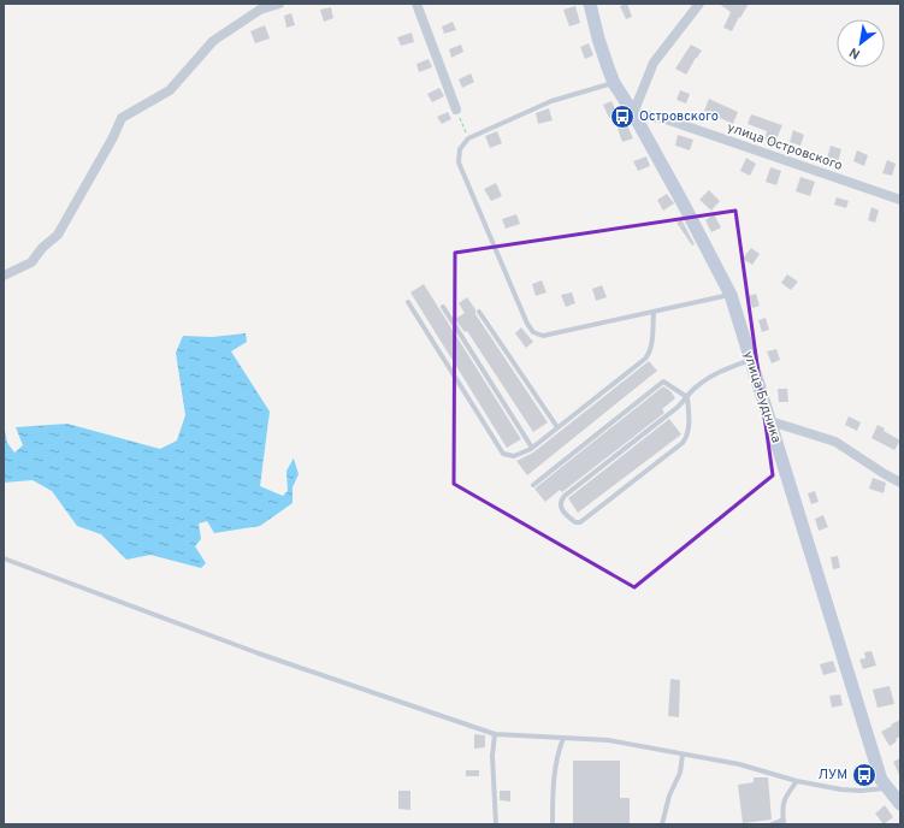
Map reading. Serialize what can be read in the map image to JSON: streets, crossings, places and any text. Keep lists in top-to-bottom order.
{
  "streets": {
    "street": ["улица Островского", "улица Будника"]
  },
  "crossings": [
    ["улица Островского", "улица Будника"]
  ],
  "places": {
    "bus stop": ["Островского", "ЛУМ"]
  },
  "north": "bottom left"
}
